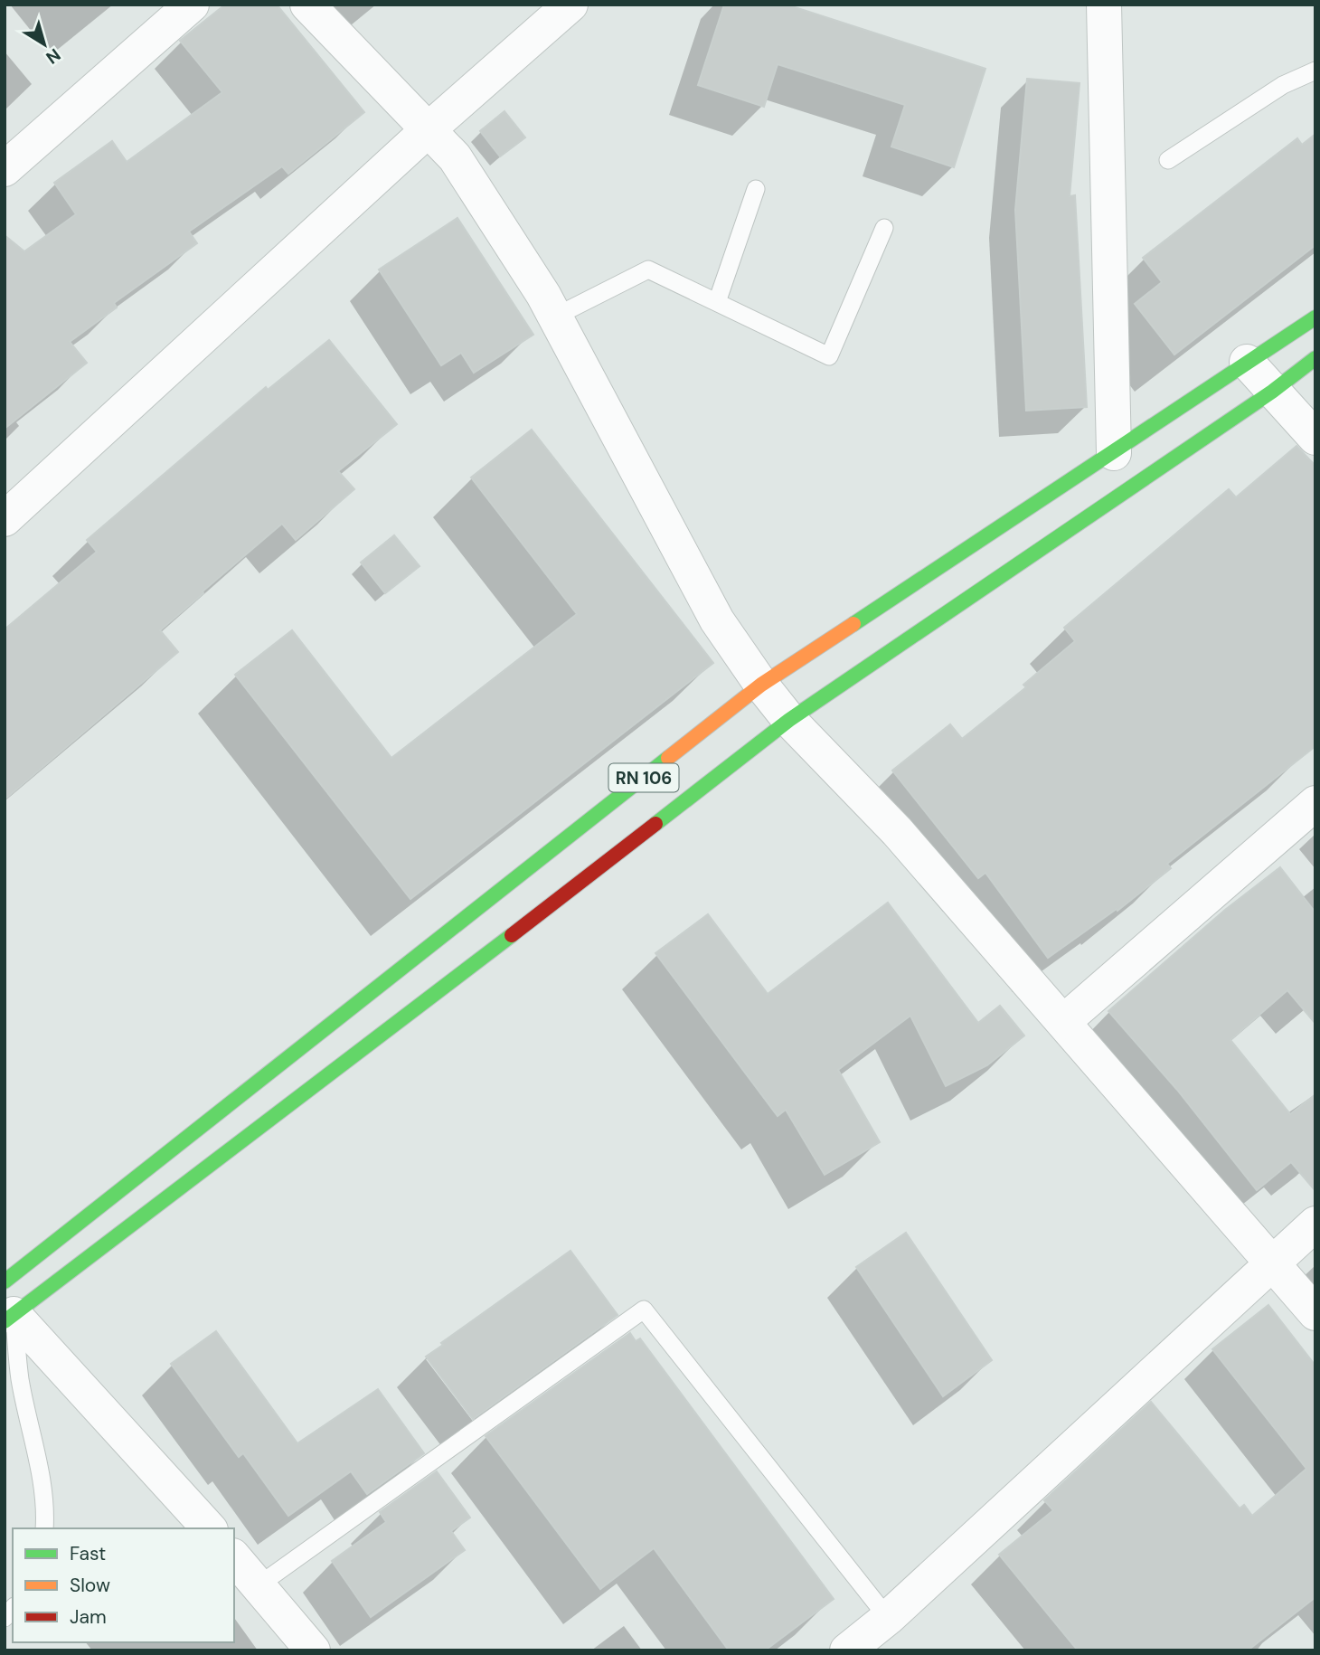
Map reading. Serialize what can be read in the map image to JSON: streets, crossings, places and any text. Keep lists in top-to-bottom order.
{
  "streets": {
    "main road": ["RN 106"]
  },
  "legend": ["Fast", "Slow", "Jam"],
  "north": "bottom right"
}
